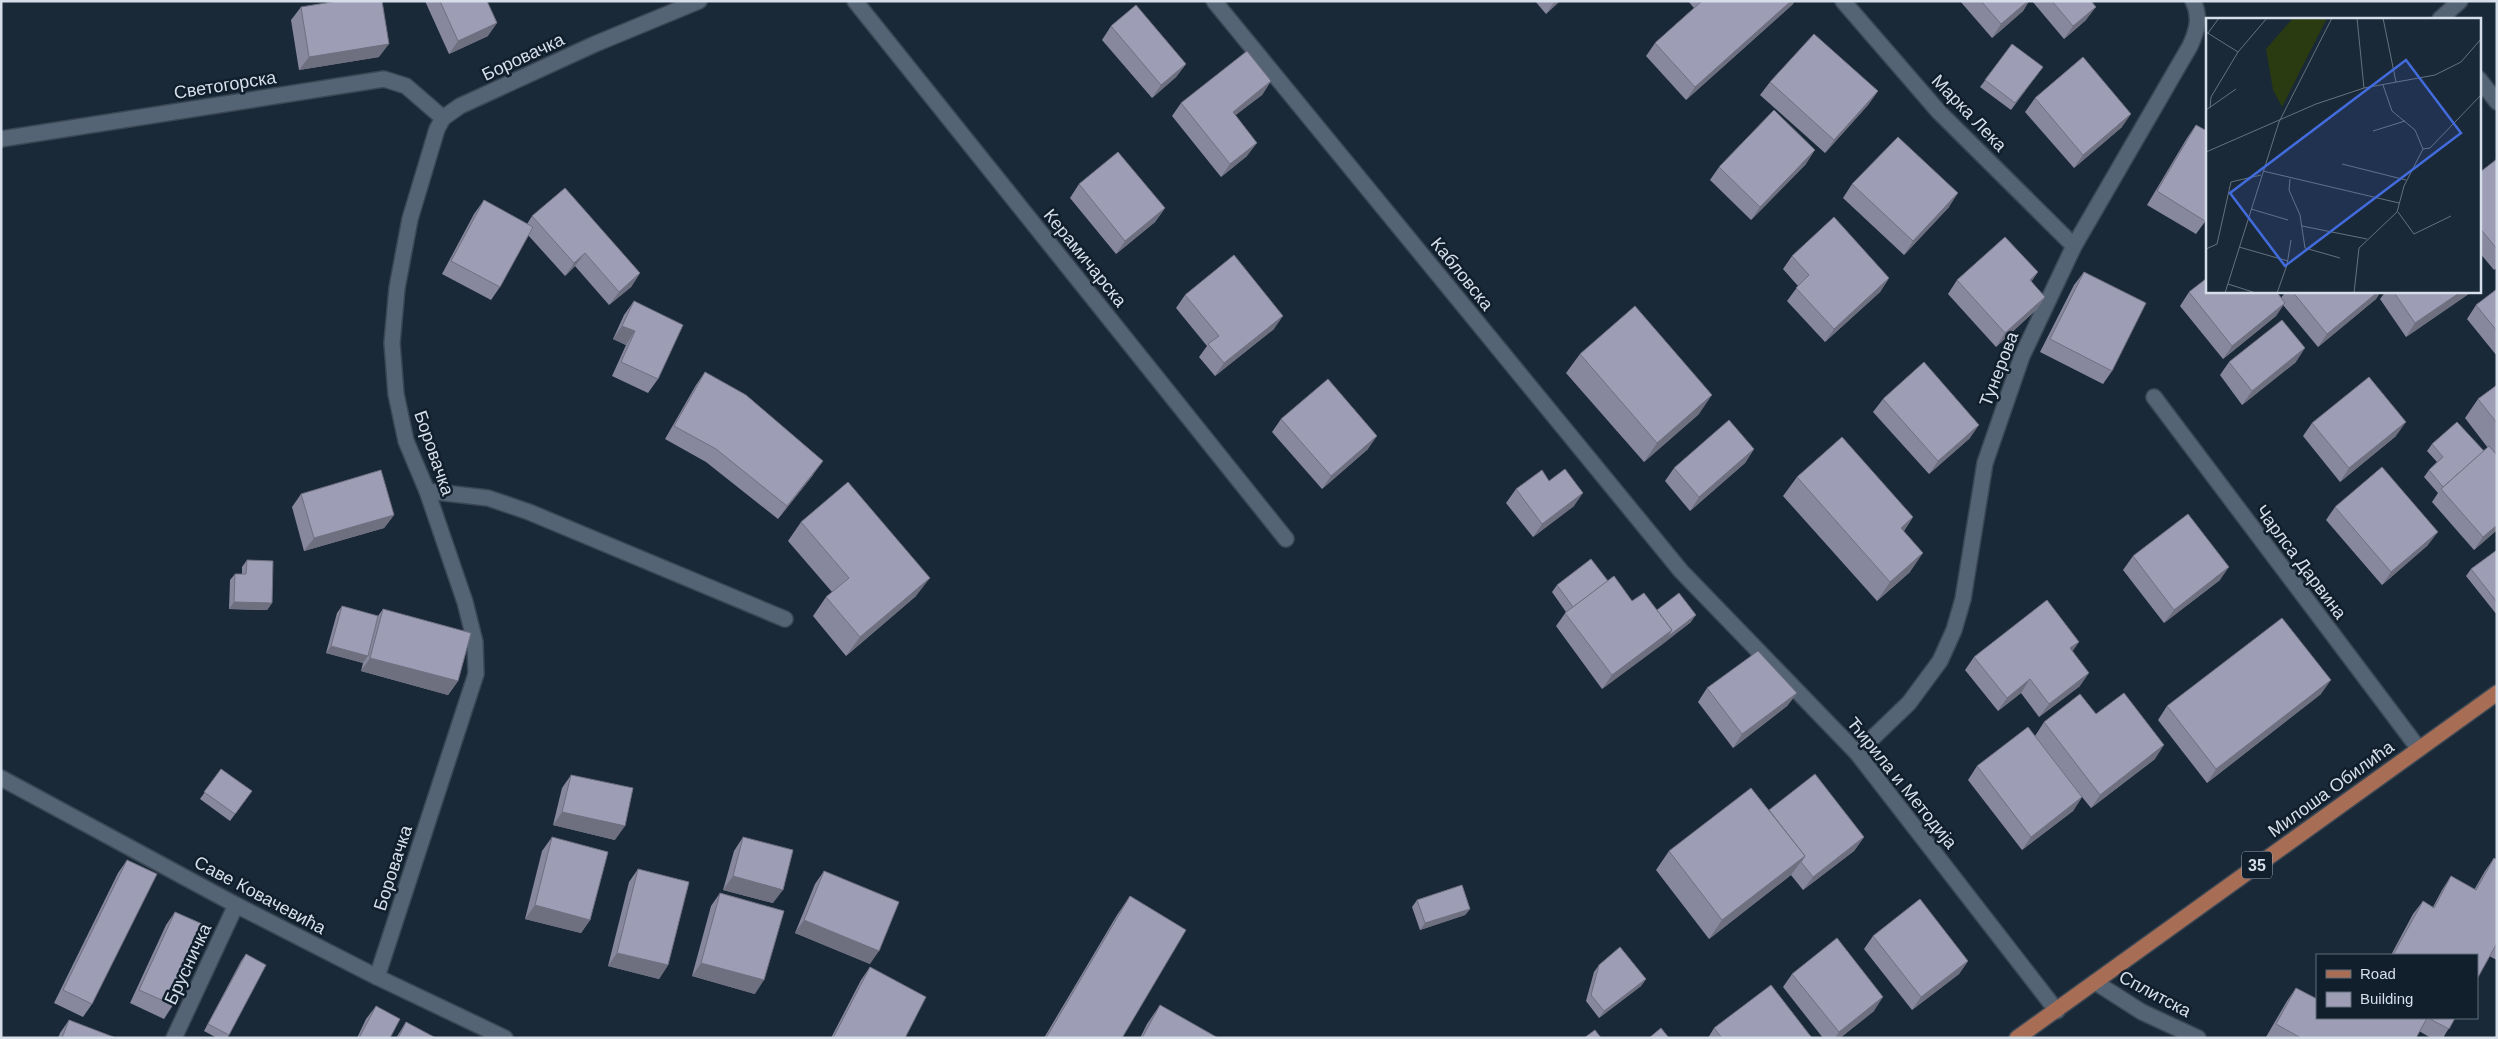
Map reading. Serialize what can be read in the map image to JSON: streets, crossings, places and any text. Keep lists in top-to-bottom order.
{
  "streets": {
    "main road": ["Милоша Обилића", "35"],
    "street": [
      "Боровачка",
      "Светогорска",
      "Марка Лека",
      "Керамичарска",
      "Кабловска",
      "Тунерова",
      "Чарлса Дарвина",
      "Ћирила и Методија",
      "Саве Ковачевића",
      "Брусничка",
      "Сплитска"
    ]
  },
  "crossings": [
    ["Боровачка", "Светогорска"],
    ["Боровачка", "Саве Ковачевића"],
    ["Марка Лека", "Тунерова"],
    ["Кабловска", "Ћирила и Методија"],
    ["Тунерова", "Ћирила и Методија"],
    ["Чарлса Дарвина", "Милоша Обилића"],
    ["Ћирила и Методија", "Милоша Обилића"],
    ["Милоша Обилића", "Сплитска"],
    ["Саве Ковачевића", "Брусничка"]
  ],
  "legend": ["Road", "Building"]
}
